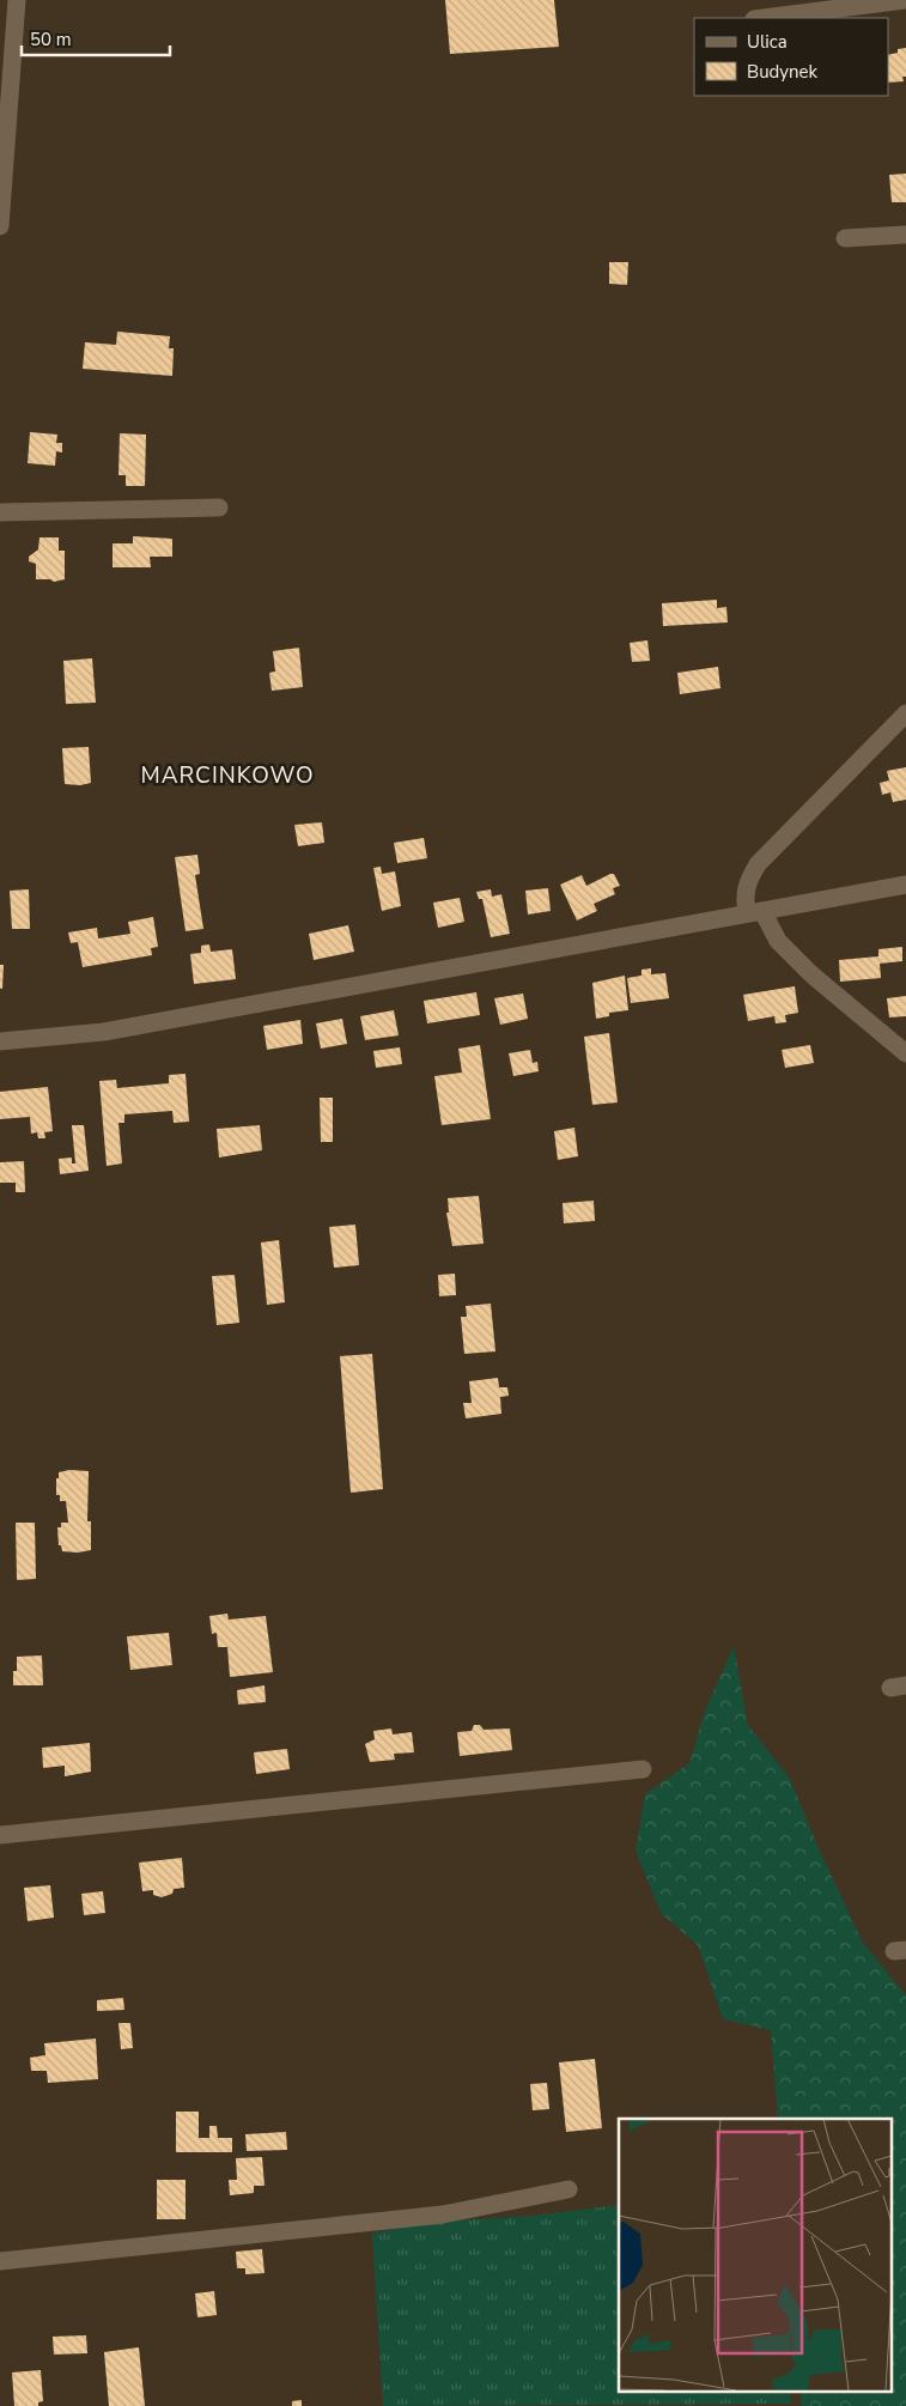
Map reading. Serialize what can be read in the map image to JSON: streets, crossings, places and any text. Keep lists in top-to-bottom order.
{
  "districts": ["MARCINKOWO"],
  "legend": ["Ulica", "Budynek"],
  "scale_bar": "50 m"
}
